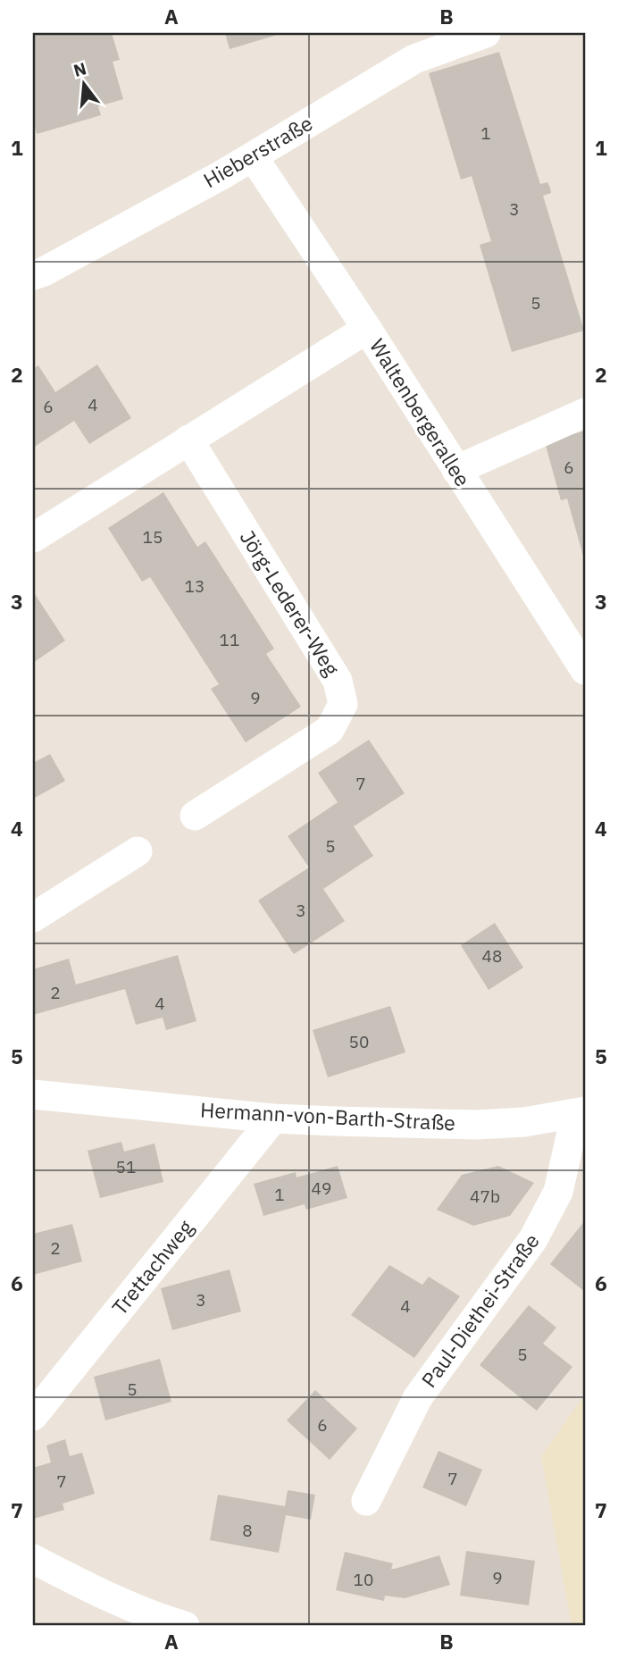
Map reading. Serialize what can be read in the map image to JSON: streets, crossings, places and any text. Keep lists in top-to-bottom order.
{
  "streets": {
    "street": [
      "Hieberstraße",
      "Waltenbergerallee",
      "Jörg-Lederer-Weg",
      "Hermann-von-Barth-Straße",
      "Trettachweg",
      "Paul-Diethei-Straße"
    ]
  },
  "crossings": [
    ["Hieberstraße", "Waltenbergerallee"],
    ["Hermann-von-Barth-Straße", "Trettachweg"],
    ["Hermann-von-Barth-Straße", "Paul-Diethei-Straße"]
  ],
  "house_numbers": [
    "1",
    "3",
    "5",
    "4",
    "6",
    "6",
    "15",
    "13",
    "11",
    "9",
    "7",
    "5",
    "3",
    "48",
    "2",
    "4",
    "50",
    "51",
    "49",
    "1",
    "47b",
    "2",
    "3",
    "4",
    "5",
    "5",
    "6",
    "7",
    "7",
    "8",
    "9",
    "10"
  ],
  "north": "top",
  "grid": {
    "columns": ["A", "B"],
    "rows": [
      "1",
      "2",
      "3",
      "4",
      "5",
      "6",
      "7"
    ]
  }
}
